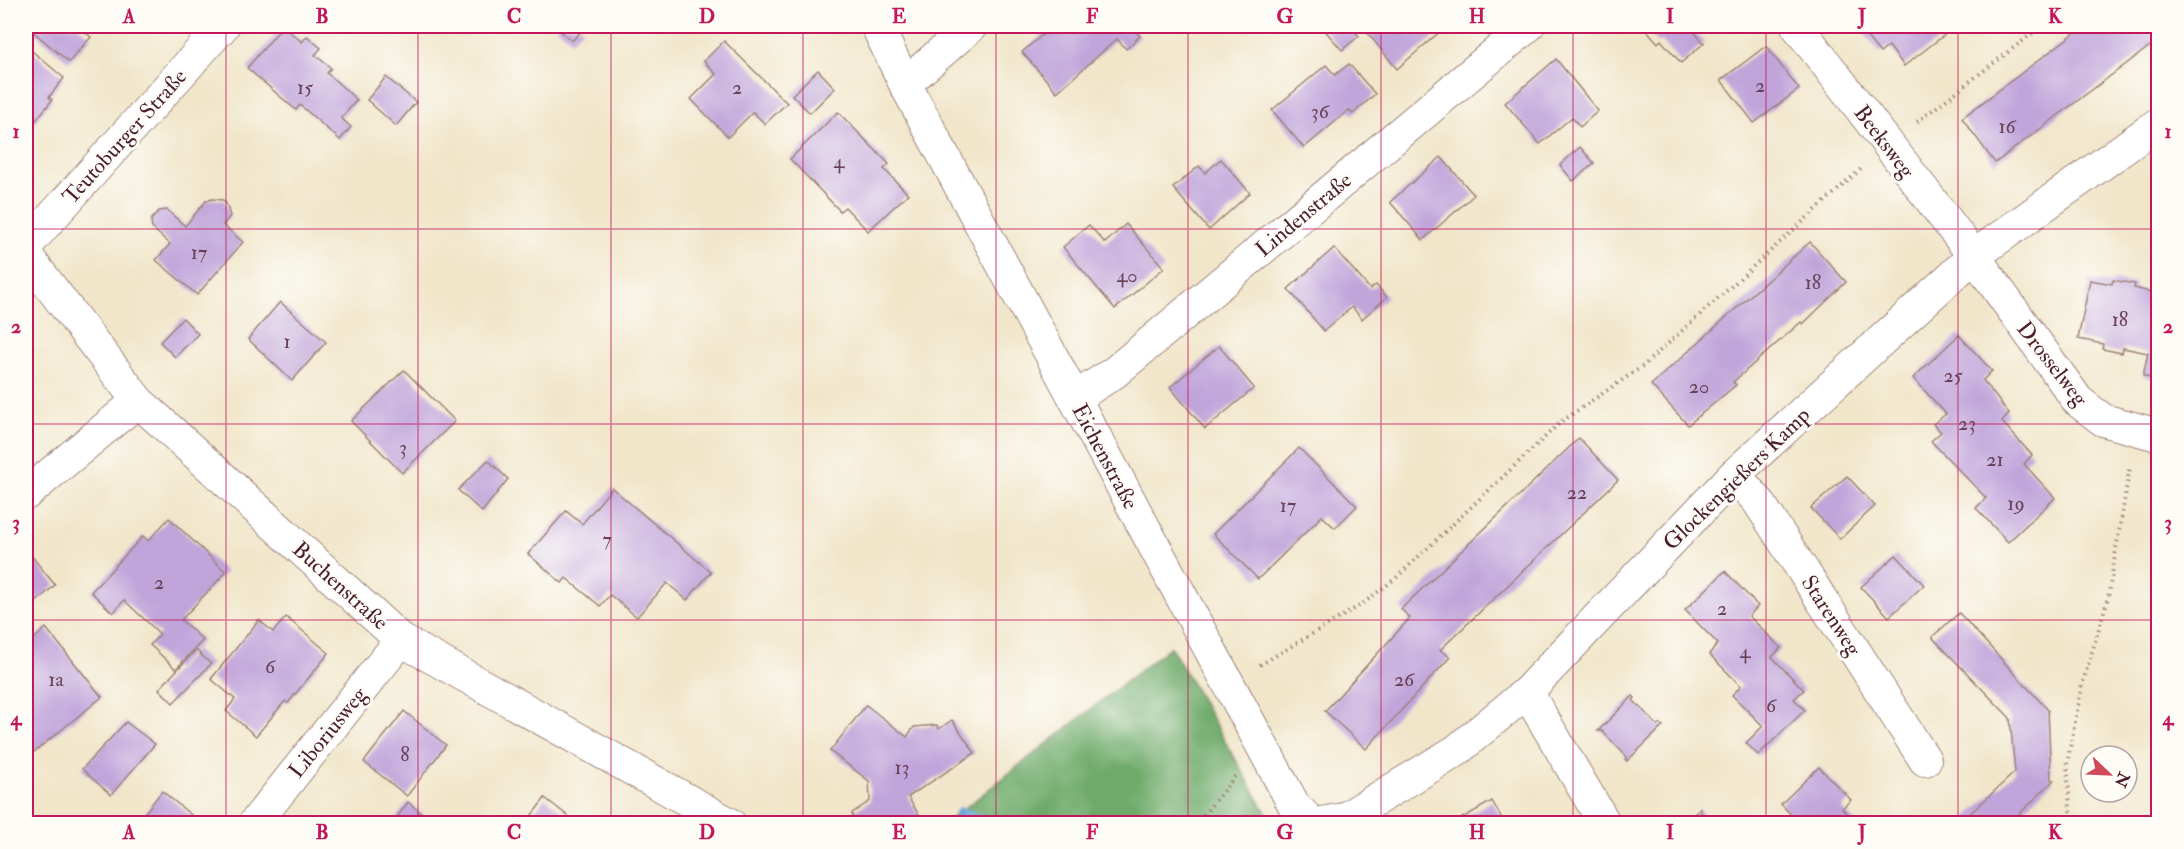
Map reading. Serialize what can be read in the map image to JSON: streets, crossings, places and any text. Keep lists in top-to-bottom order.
{
  "streets": {
    "street": [
      "Teutoburger Straße",
      "Beeksweg",
      "Lindenstraße",
      "Drosselweg",
      "Eichenstraße",
      "Glockengießers Kamp",
      "Buchenstraße",
      "Starenweg",
      "Liboriusweg"
    ]
  },
  "crossings": [
    ["Beeksweg", "Drosselweg"],
    ["Beeksweg", "Glockengießers Kamp"],
    ["Lindenstraße", "Eichenstraße"],
    ["Drosselweg", "Glockengießers Kamp"],
    ["Eichenstraße", "Glockengießers Kamp"],
    ["Glockengießers Kamp", "Starenweg"],
    ["Buchenstraße", "Liboriusweg"]
  ],
  "house_numbers": [
    "2",
    "15",
    "2",
    "36",
    "16",
    "4",
    "17",
    "40",
    "18",
    "18",
    "1",
    "25",
    "20",
    "23",
    "3",
    "21",
    "22",
    "19",
    "17",
    "7",
    "2",
    "2",
    "4",
    "6",
    "1a",
    "26",
    "6",
    "8",
    "13"
  ],
  "north": "bottom right",
  "grid": {
    "columns": [
      "A",
      "B",
      "C",
      "D",
      "E",
      "F",
      "G",
      "H",
      "I",
      "J",
      "K"
    ],
    "rows": [
      "1",
      "2",
      "3",
      "4"
    ]
  }
}
